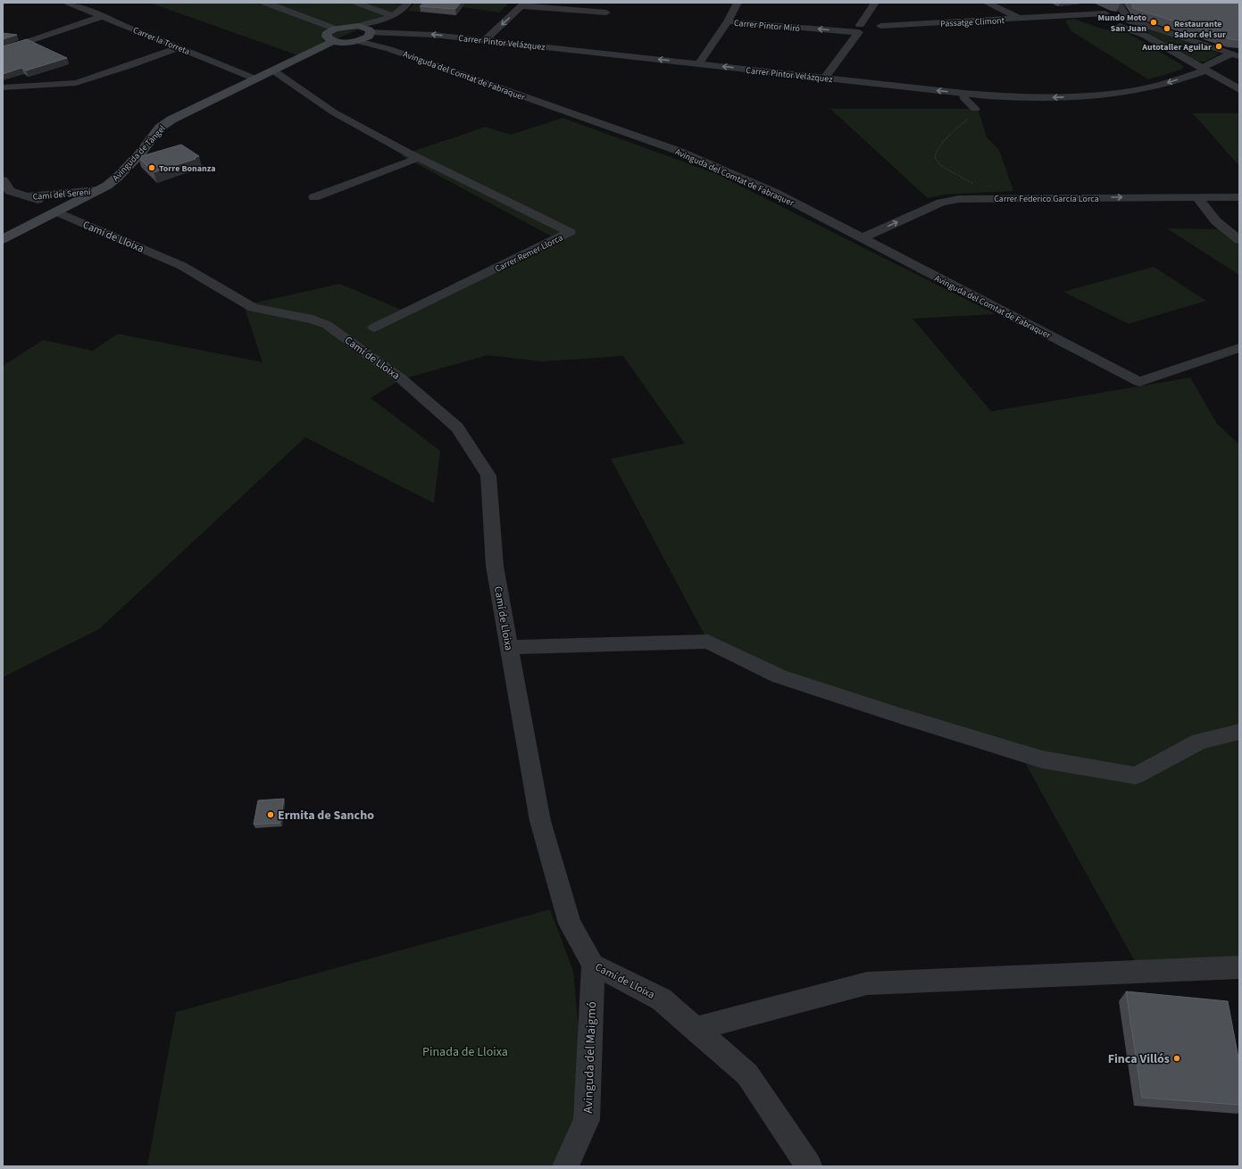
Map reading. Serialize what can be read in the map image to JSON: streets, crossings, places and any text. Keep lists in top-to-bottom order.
{
  "streets": {
    "main road": ["Avinguda de Tàngel"],
    "street": [
      "Passatge Climont",
      "Carrer Pintor Miró",
      "Carrer la Torreta",
      "Carrer Pintor Velázquez",
      "Avinguda del Comtat de Fabraquer",
      "Camí del Serení",
      "Carrer Federico García Lorca",
      "Camí de Lloixa",
      "Carrer Remer Llorca",
      "Avinguda del Maigmó"
    ]
  },
  "crossings": [
    ["Passatge Climont", "Carrer Pintor Miró"],
    ["Carrer Pintor Miró", "Carrer Pintor Velázquez"],
    ["Carrer la Torreta", "Avinguda de Tàngel"],
    ["Carrer Pintor Velázquez", "Avinguda del Comtat de Fabraquer"],
    ["Avinguda del Comtat de Fabraquer", "Carrer Federico García Lorca"],
    ["Avinguda de Tàngel", "Camí del Serení"],
    ["Avinguda de Tàngel", "Camí de Lloixa"],
    ["Avinguda de Tàngel", "Carrer Remer Llorca"],
    ["Camí del Serení", "Camí de Lloixa"],
    ["Camí de Lloixa", "Avinguda del Maigmó"]
  ],
  "one_way": ["Carrer Pintor Miró", "Carrer Federico García Lorca"],
  "parks": ["Pinada de Lloixa"],
  "places": [
    "Mundo Moto San Juan",
    "Restaurante Sabor del sur",
    "Autotaller Aguilar",
    "Torre Bonanza",
    "Ermita de Sancho",
    "Finca Villós"
  ]
}
